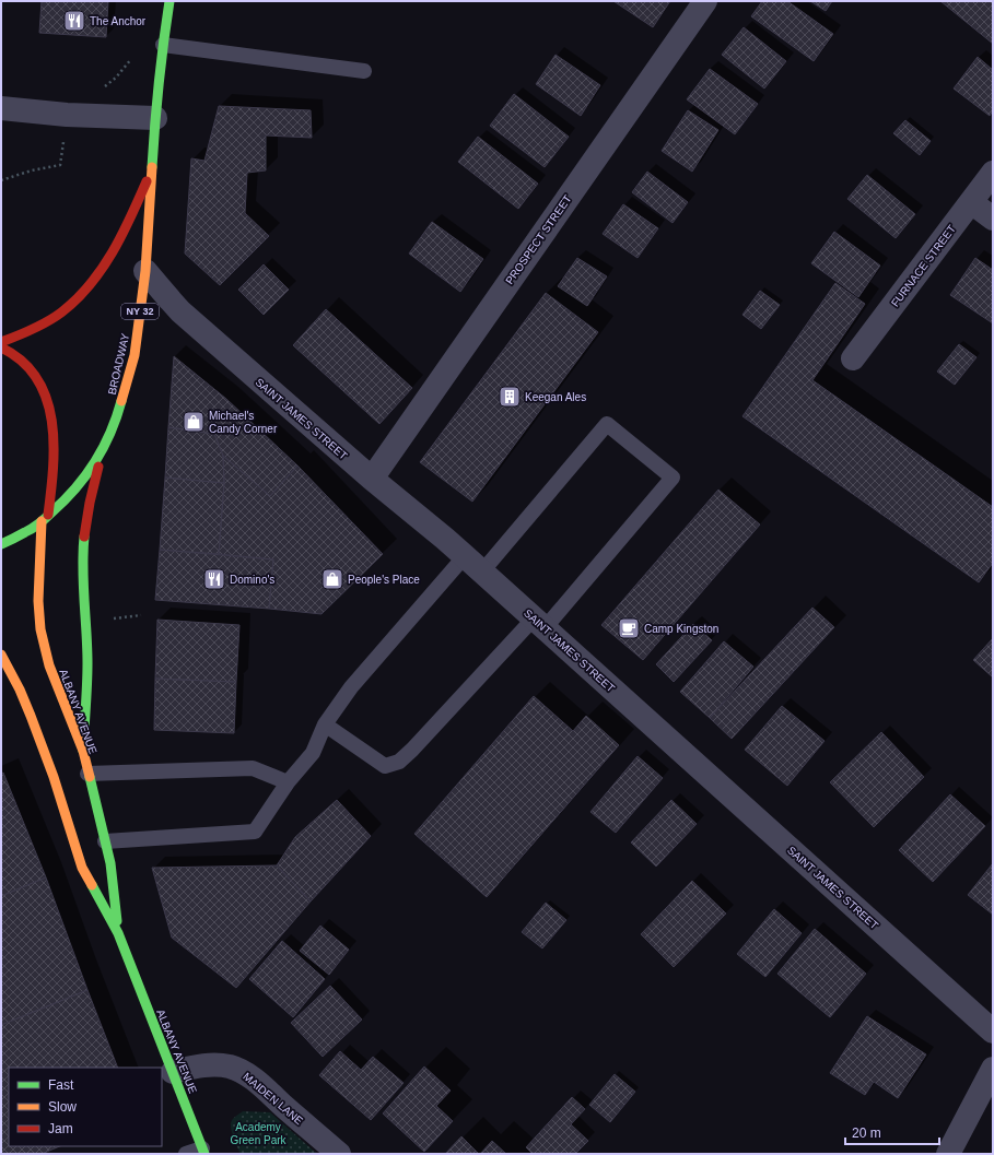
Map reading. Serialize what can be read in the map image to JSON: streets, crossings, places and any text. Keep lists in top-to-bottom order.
{
  "streets": {
    "main road": ["NY 32", "BROADWAY", "ALBANY AVENUE"],
    "street": [
      "PROSPECT STREET",
      "FURNACE STREET",
      "SAINT JAMES STREET",
      "MAIDEN LANE"
    ]
  },
  "crossings": [
    ["PROSPECT STREET", "SAINT JAMES STREET"],
    ["NY 32", "BROADWAY"],
    ["NY 32", "ALBANY AVENUE"],
    ["BROADWAY", "SAINT JAMES STREET"],
    ["BROADWAY", "ALBANY AVENUE"],
    ["ALBANY AVENUE", "MAIDEN LANE"]
  ],
  "parks": ["Academy Green Park"],
  "places": {
    "restaurant": ["The Anchor", "Domino's"],
    "building": ["Keegan Ales"],
    "shop": ["Michael's Candy Corner", "People's Place"],
    "cafe": ["Camp Kingston"]
  },
  "legend": ["Fast", "Slow", "Jam"],
  "scale_bar": "20 m"
}
